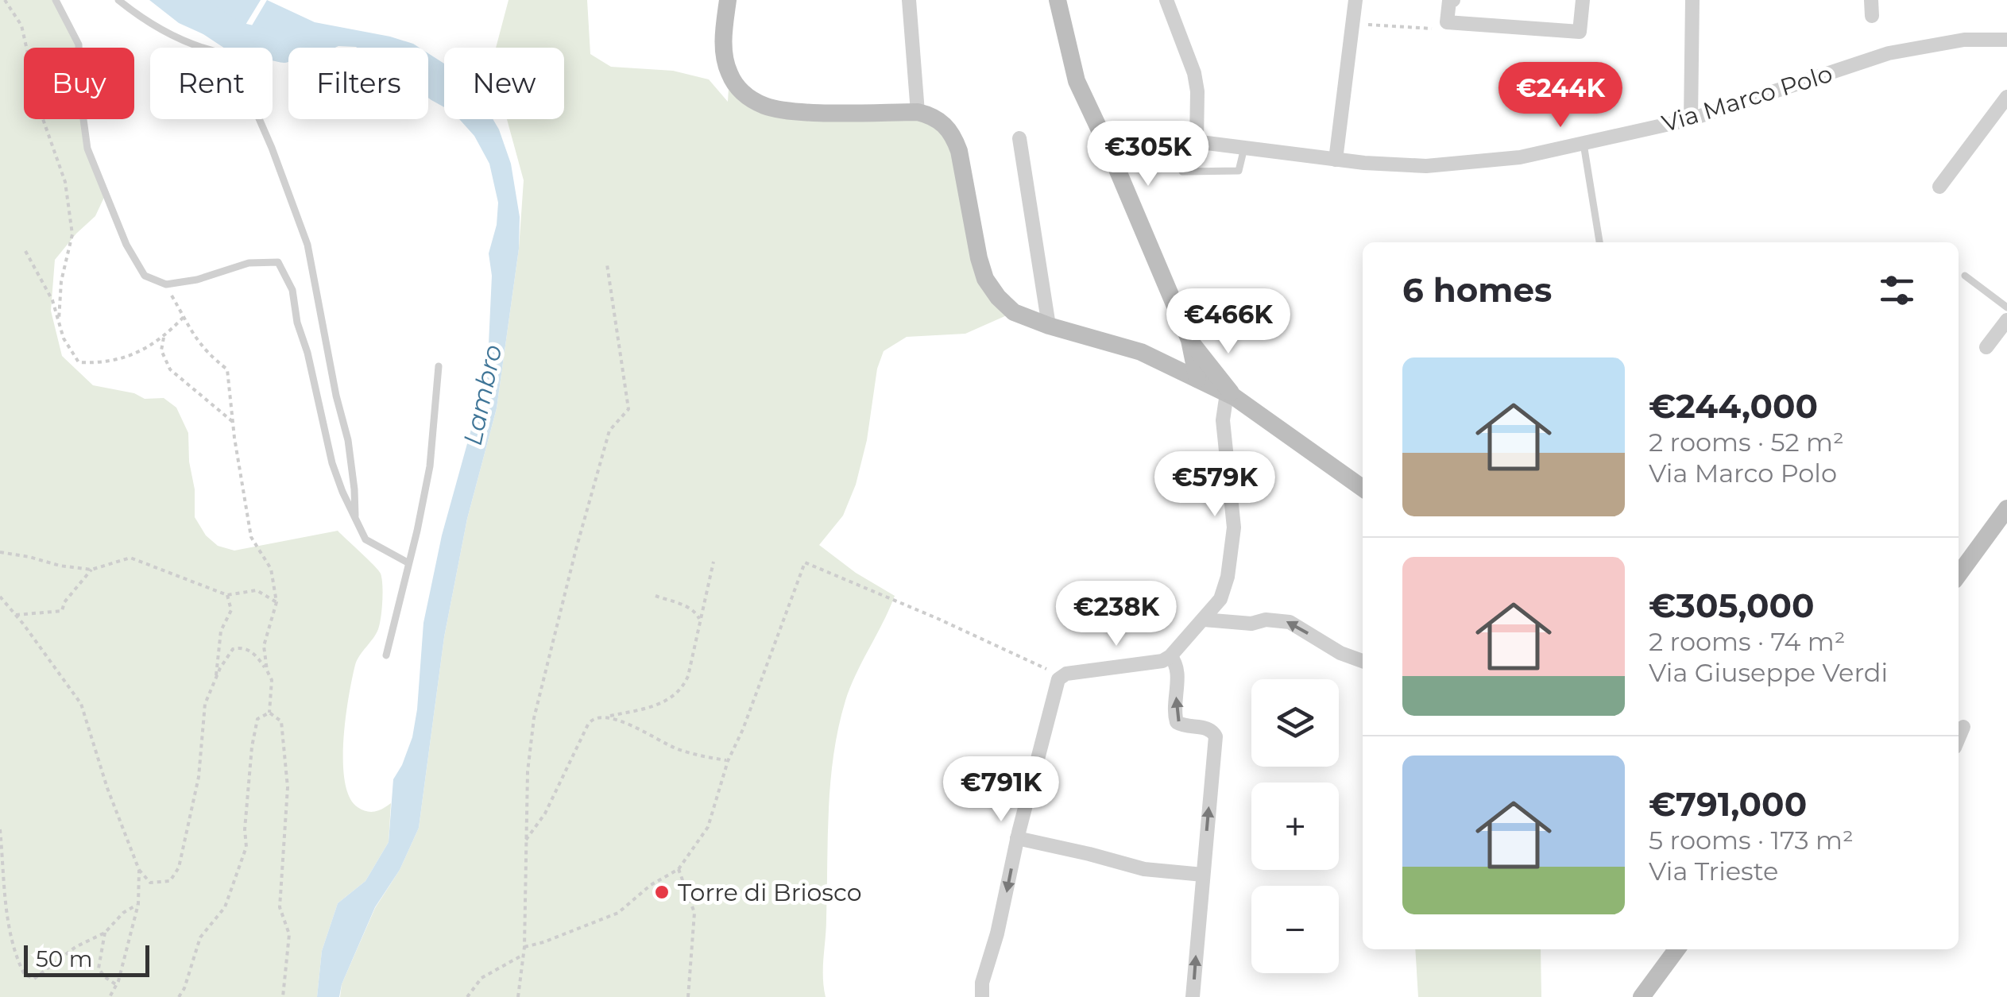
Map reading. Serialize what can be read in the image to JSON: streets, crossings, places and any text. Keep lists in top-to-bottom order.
{
  "streets": {
    "street": ["Via Marco Polo"]
  },
  "water": ["Lambro"],
  "places": ["Torre di Briosco"],
  "scale_bar": "50 m",
  "page": {
    "chip": [
      "Buy",
      "Rent",
      "Filters",
      "New"
    ],
    "price": [
      "€244K",
      "€305K",
      "€466K",
      "€579K",
      "€238K",
      "€791K"
    ],
    "heading": "6 homes",
    "list": [
      {
        "name": "€244,000",
        "note": "2 rooms · 52 m² · Via Marco Polo"
      },
      {
        "name": "€305,000",
        "note": "2 rooms · 74 m² · Via Giuseppe Verdi"
      },
      {
        "name": "€791,000",
        "note": "5 rooms · 173 m² · Via Trieste"
      }
    ],
    "map_buttons": ["+", "−"],
    "scale": "50 m"
  }
}
